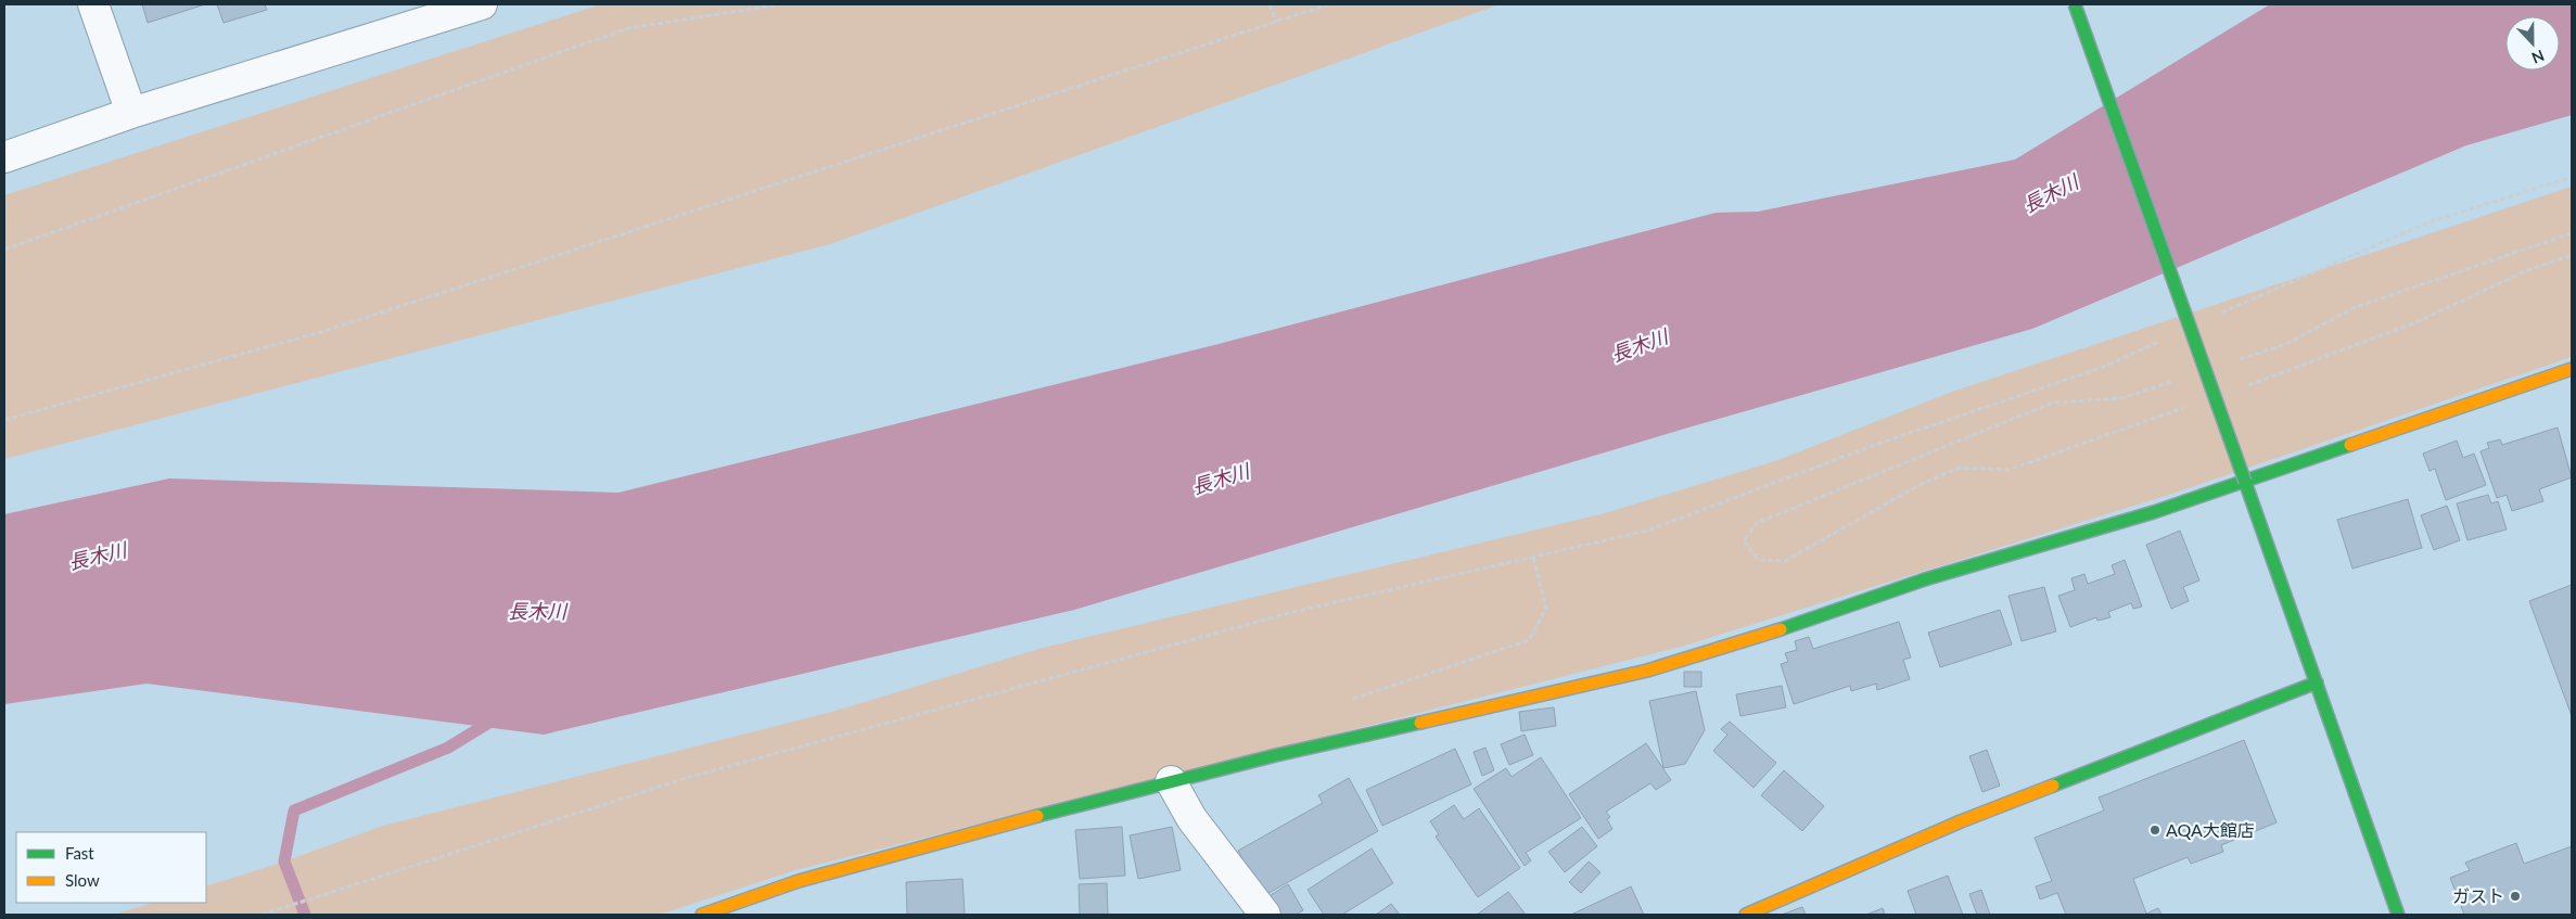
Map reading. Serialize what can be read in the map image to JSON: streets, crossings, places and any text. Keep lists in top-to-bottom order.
{
  "water": ["長木川"],
  "places": ["AQA大館店", "ガスト"],
  "legend": ["Fast", "Slow"],
  "north": "bottom"
}
